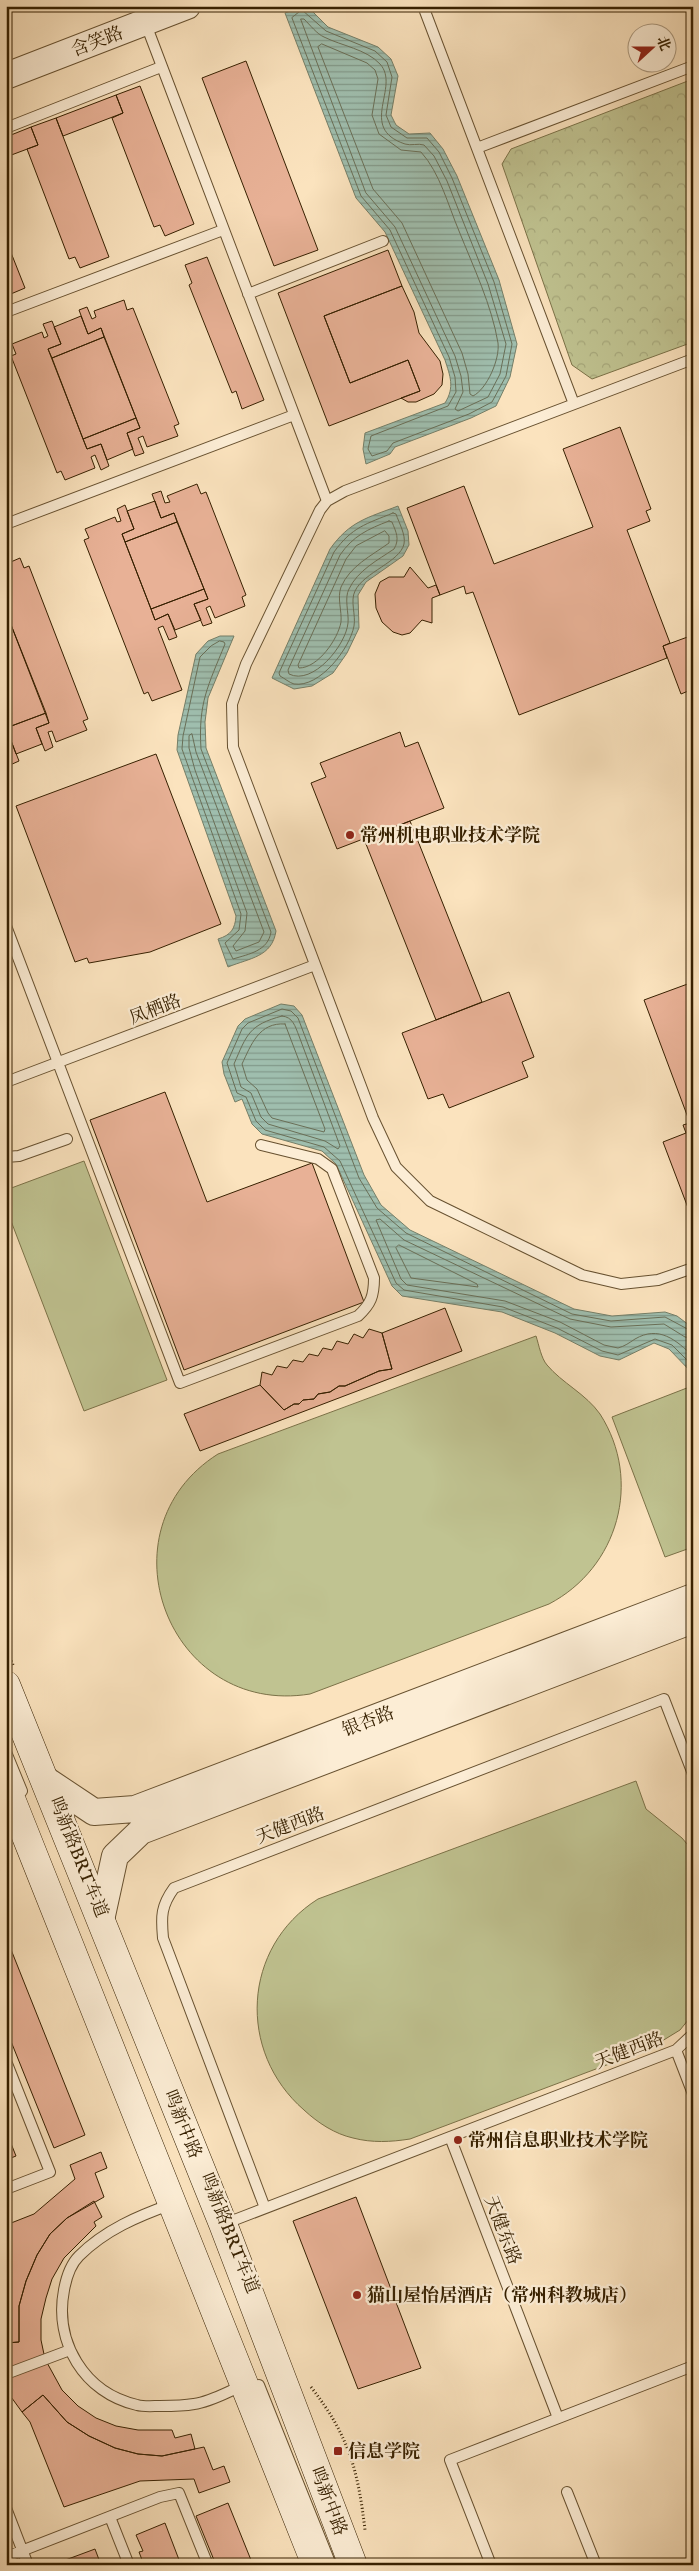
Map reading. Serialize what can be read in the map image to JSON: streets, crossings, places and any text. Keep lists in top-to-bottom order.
{
  "streets": {
    "main road": ["鸣新中路"],
    "street": ["含笑路", "银杏路"],
    "lane": [
      "凤栖路",
      "天健西路",
      "鸣新路BRT车道",
      "天健东路"
    ]
  },
  "crossings": [
    ["银杏路", "鸣新中路"],
    ["天健西路", "鸣新中路"],
    ["天健西路", "天健东路"],
    ["鸣新路BRT车道", "鸣新中路"]
  ],
  "places": {
    "other": ["常州机电职业技术学院", "常州信息职业技术学院", "猫山屋怡居酒店（常州科教城店）"],
    "transit": ["信息学院"]
  },
  "north": "right"
}
